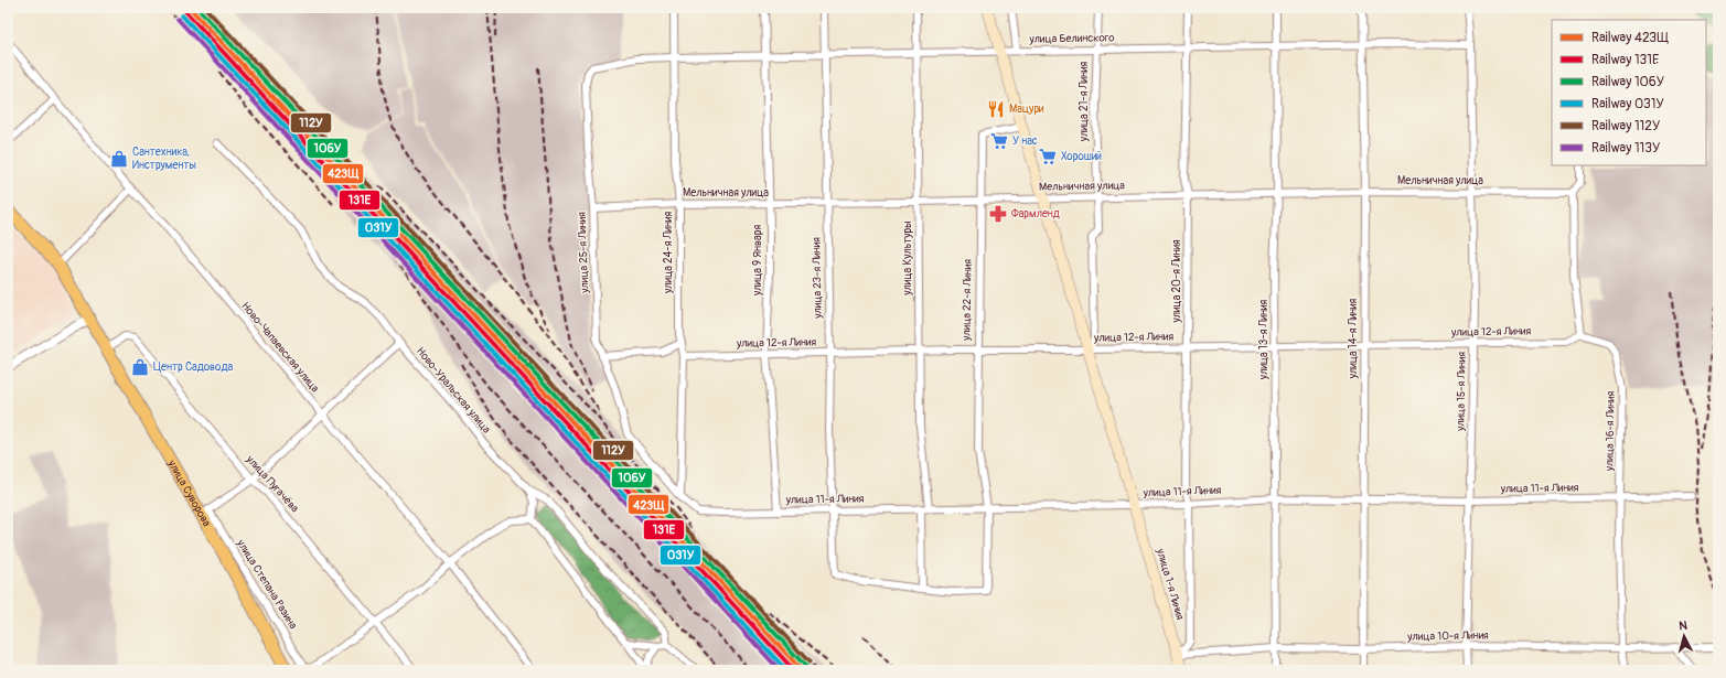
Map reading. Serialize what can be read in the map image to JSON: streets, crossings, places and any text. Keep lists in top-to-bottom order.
{
  "streets": {
    "main road": ["улица Суворова", "улица 1-я Линия"],
    "street": [
      "улица Белинского",
      "улица 21-я Линия",
      "Мельничная улица",
      "улица 25-я Линия",
      "улица 24-я Линия",
      "улица Культуры",
      "улица 9 Января",
      "улица 23-я Линия",
      "улица 20-я Линия",
      "улица 22-я Линия",
      "улица 12-я Линия",
      "улица 14-я Линия",
      "улица 13-я Линия",
      "Ново-Чапаевская улица",
      "Ново-Уральская улица",
      "улица 15-я Линия",
      "улица 16-я Линия",
      "улица Пугачёва",
      "улица 11-я Линия",
      "улица Степана Разина",
      "улица 10-я Линия"
    ]
  },
  "crossings": [
    ["улица Белинского", "улица 21-я Линия"],
    ["улица Белинского", "улица 25-я Линия"],
    ["улица Белинского", "улица 24-я Линия"],
    ["улица Белинского", "улица Культуры"],
    ["улица Белинского", "улица 9 Января"],
    ["улица Белинского", "улица 23-я Линия"],
    ["улица Белинского", "улица 20-я Линия"],
    ["улица Белинского", "улица 14-я Линия"],
    ["улица Белинского", "улица 13-я Линия"],
    ["улица Белинского", "улица 15-я Линия"],
    ["улица 21-я Линия", "Мельничная улица"],
    ["улица 21-я Линия", "улица 12-я Линия"],
    ["Мельничная улица", "улица 25-я Линия"],
    ["Мельничная улица", "улица 24-я Линия"],
    ["Мельничная улица", "улица Культуры"],
    ["Мельничная улица", "улица 9 Января"],
    ["Мельничная улица", "улица 23-я Линия"],
    ["Мельничная улица", "улица 20-я Линия"],
    ["Мельничная улица", "улица 22-я Линия"],
    ["Мельничная улица", "улица 14-я Линия"],
    ["Мельничная улица", "улица 13-я Линия"],
    ["Мельничная улица", "улица 15-я Линия"],
    ["улица 25-я Линия", "улица 24-я Линия"],
    ["улица 25-я Линия", "улица 11-я Линия"],
    ["улица 24-я Линия", "улица 12-я Линия"],
    ["улица 24-я Линия", "улица 11-я Линия"],
    ["улица Культуры", "улица 12-я Линия"],
    ["улица Культуры", "улица 11-я Линия"],
    ["улица 9 Января", "улица 12-я Линия"],
    ["улица 9 Января", "улица 11-я Линия"],
    ["улица 23-я Линия", "улица 22-я Линия"],
    ["улица 23-я Линия", "улица 12-я Линия"],
    ["улица 23-я Линия", "улица 11-я Линия"],
    ["улица 20-я Линия", "улица 12-я Линия"],
    ["улица 20-я Линия", "улица 11-я Линия"],
    ["улица 20-я Линия", "улица 1-я Линия"],
    ["улица 20-я Линия", "улица 10-я Линия"],
    ["улица 22-я Линия", "улица 12-я Линия"],
    ["улица 22-я Линия", "улица 11-я Линия"],
    ["улица 12-я Линия", "улица 14-я Линия"],
    ["улица 12-я Линия", "улица 13-я Линия"],
    ["улица 12-я Линия", "улица 15-я Линия"],
    ["улица 12-я Линия", "улица 16-я Линия"],
    ["улица 14-я Линия", "улица 11-я Линия"],
    ["улица 14-я Линия", "улица 10-я Линия"],
    ["улица 13-я Линия", "улица 11-я Линия"],
    ["улица 13-я Линия", "улица 10-я Линия"],
    ["улица 15-я Линия", "улица 11-я Линия"],
    ["улица 15-я Линия", "улица 10-я Линия"],
    ["улица 16-я Линия", "улица 11-я Линия"],
    ["улица 16-я Линия", "улица 10-я Линия"],
    ["улица Пугачёва", "улица Суворова"],
    ["улица 11-я Линия", "улица 1-я Линия"],
    ["улица Суворова", "улица Степана Разина"],
    ["улица 1-я Линия", "улица 10-я Линия"]
  ],
  "places": {
    "restaurant": ["Мацури"],
    "supermarket": ["У нас", "Хороший"],
    "shop": ["Сантехника, Инструменты", "Центр Садовода"],
    "pharmacy": ["Фармленд"]
  },
  "lines": [
    "rail line 423Щ",
    "rail line 106У",
    "rail line 112У",
    "rail line 131Е",
    "rail line 031У",
    "rail line 113У"
  ],
  "legend": [
    "Railway 423Щ",
    "Railway 131Е",
    "Railway 106У",
    "Railway 031У",
    "Railway 112У",
    "Railway 113У"
  ],
  "north": "top"
}
